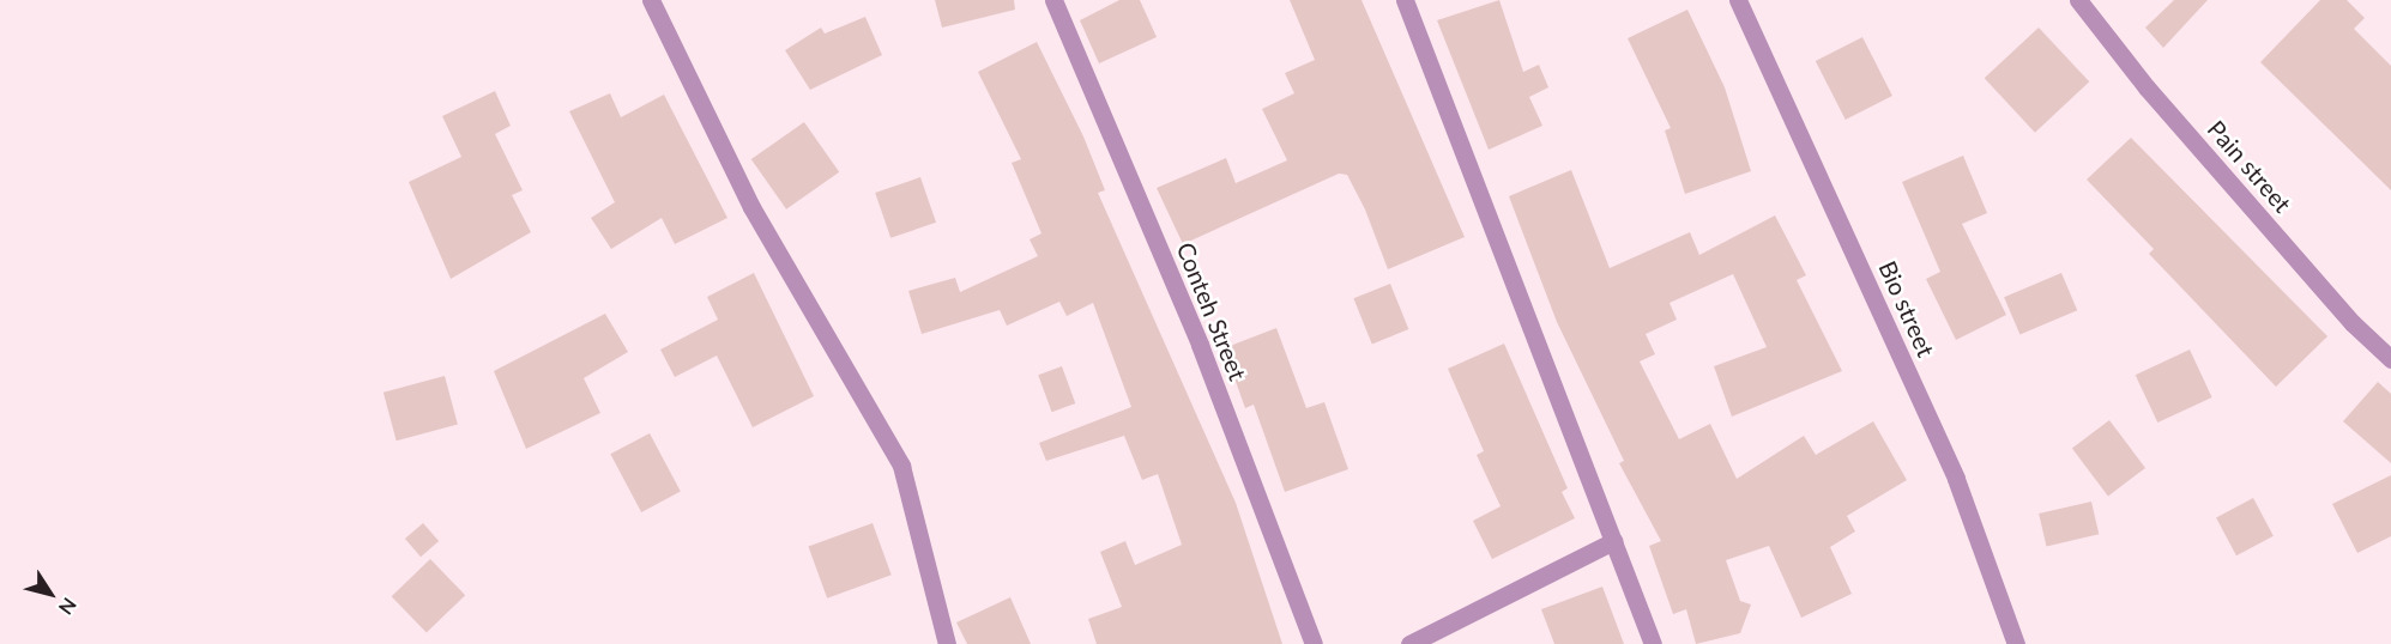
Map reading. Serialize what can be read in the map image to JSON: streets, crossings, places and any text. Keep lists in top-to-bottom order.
{
  "streets": {
    "street": ["Pain street", "Bio street", "Conteh Street"]
  },
  "north": "bottom right"
}
